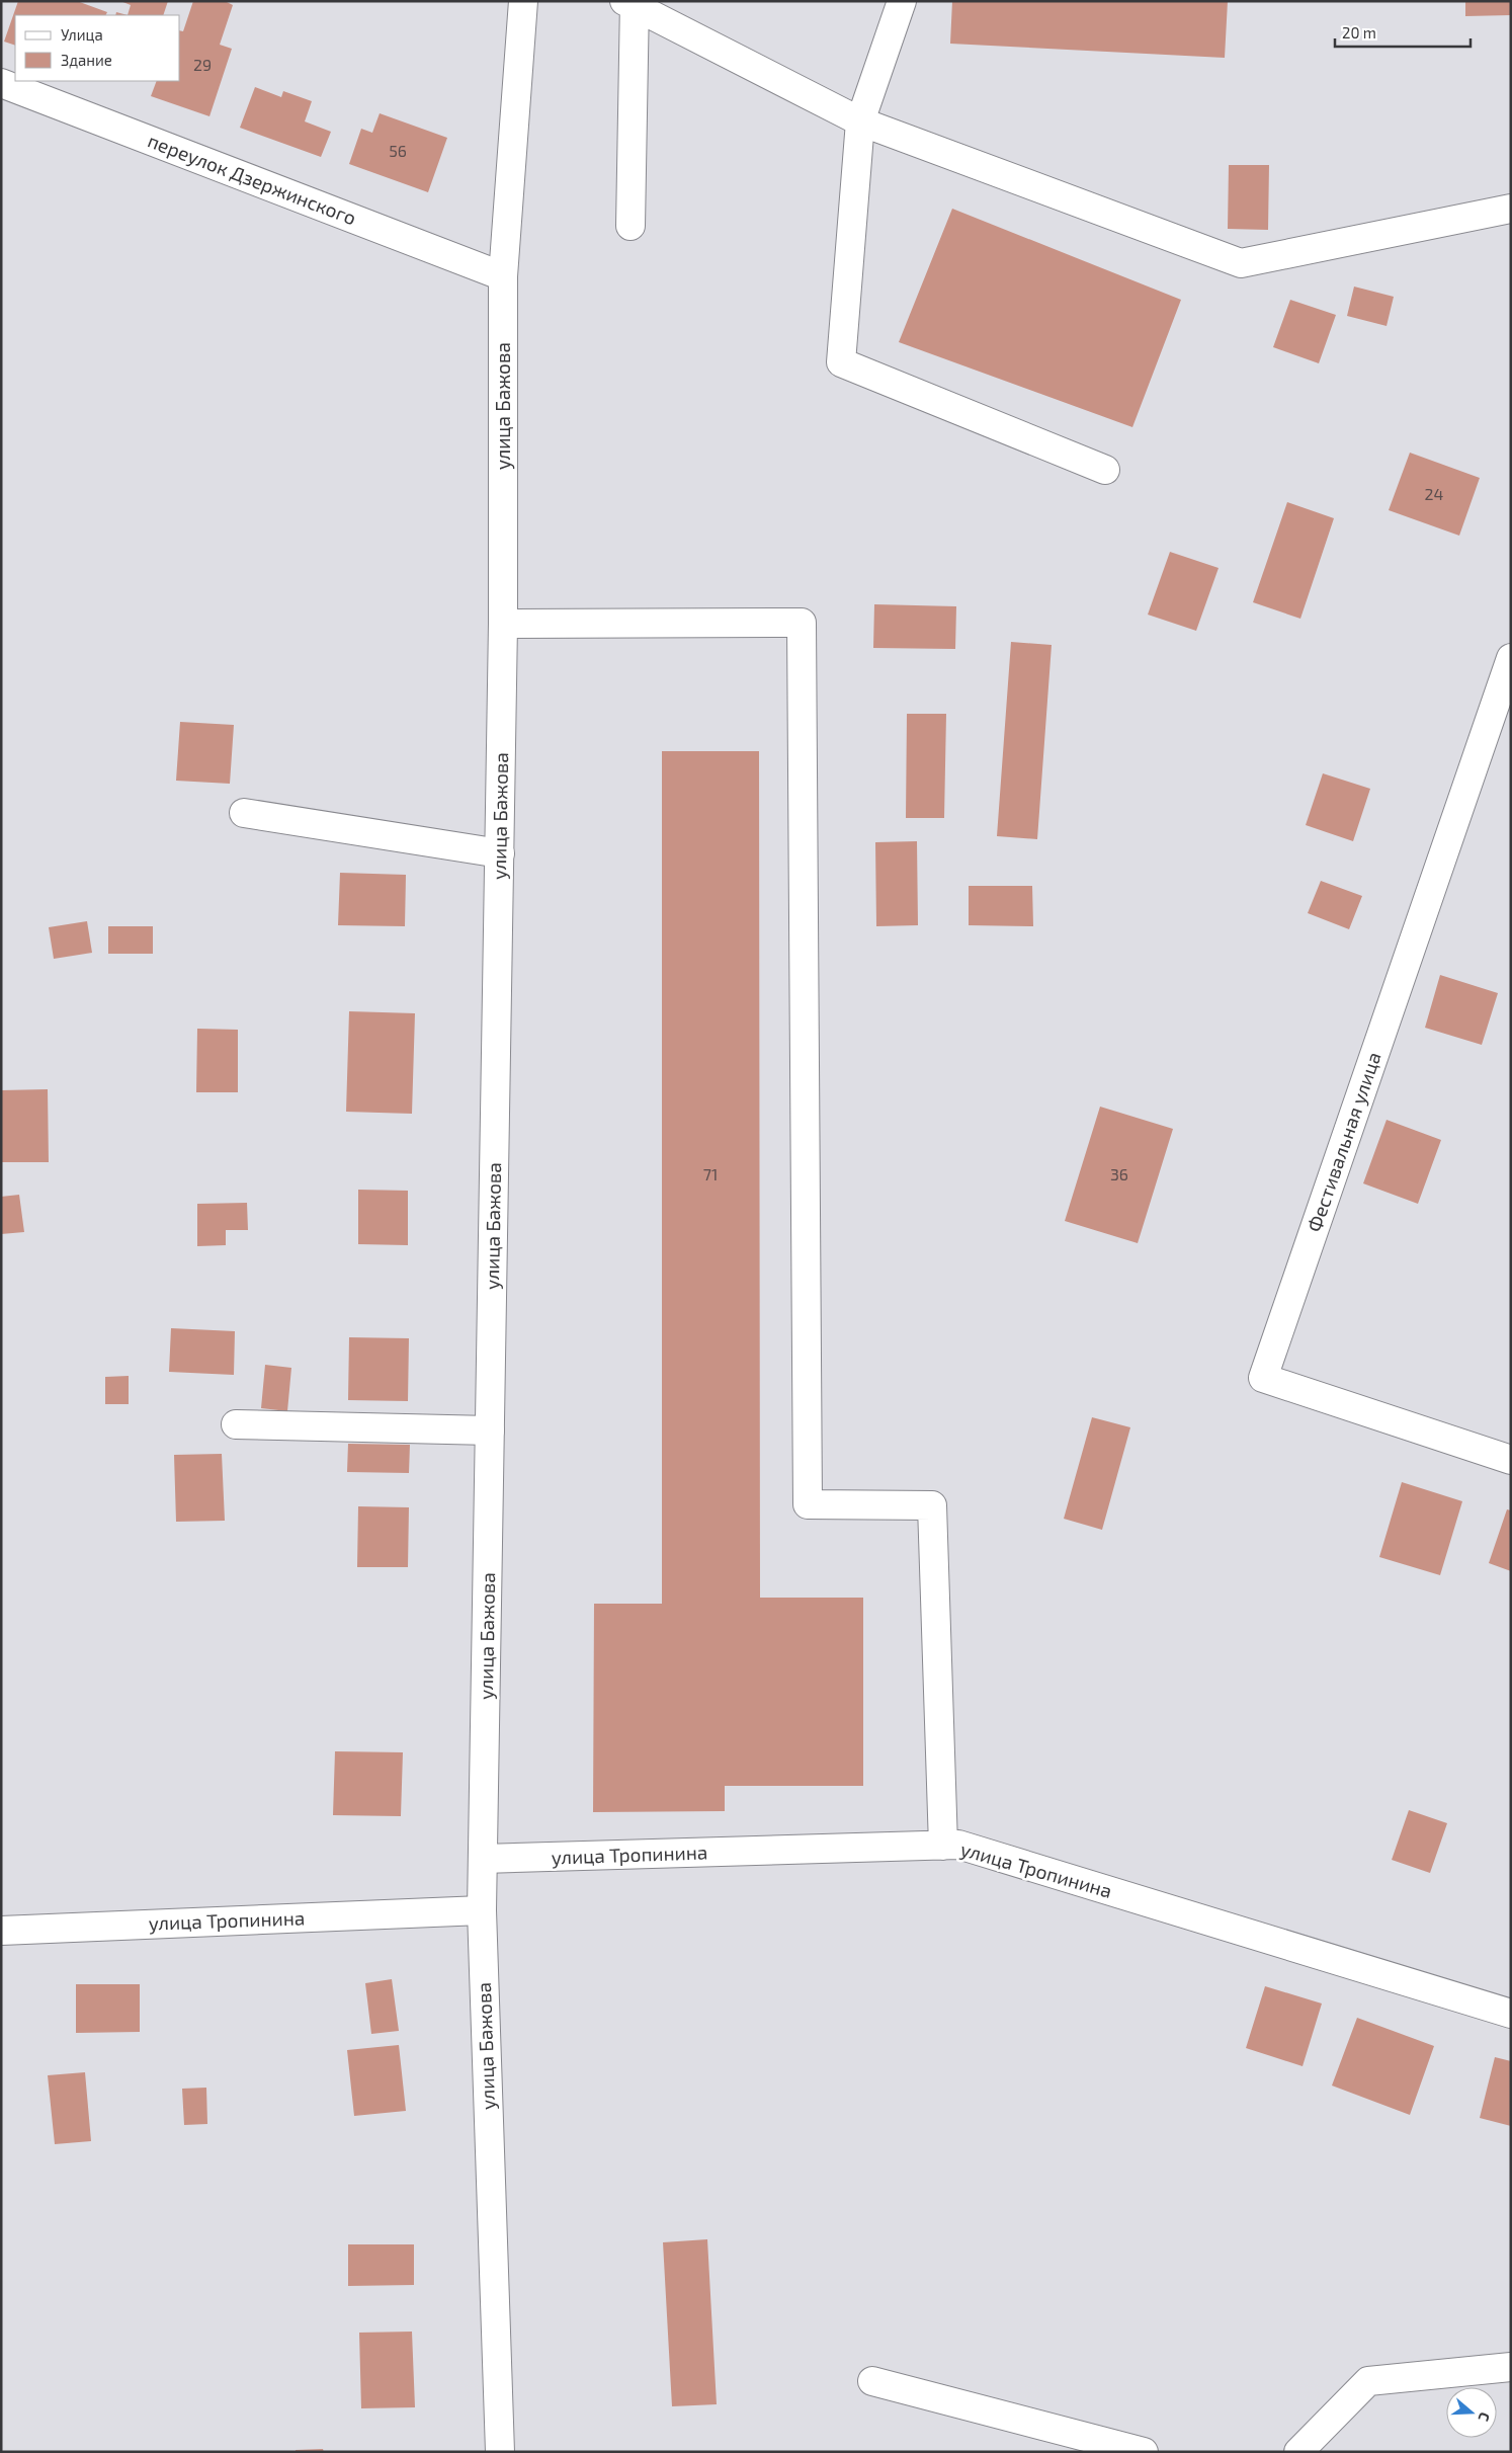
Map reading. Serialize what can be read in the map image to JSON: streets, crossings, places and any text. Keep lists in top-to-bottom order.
{
  "streets": {
    "street": [
      "переулок Дзержинского",
      "улица Бажова",
      "Фестивальная улица",
      "улица Тропинина"
    ]
  },
  "crossings": [
    ["переулок Дзержинского", "улица Бажова"],
    ["улица Бажова", "улица Тропинина"]
  ],
  "house_numbers": [
    "29",
    "56",
    "24",
    "71",
    "36"
  ],
  "legend": ["Улица", "Здание"],
  "scale_bar": "20 m",
  "north": "right"
}
